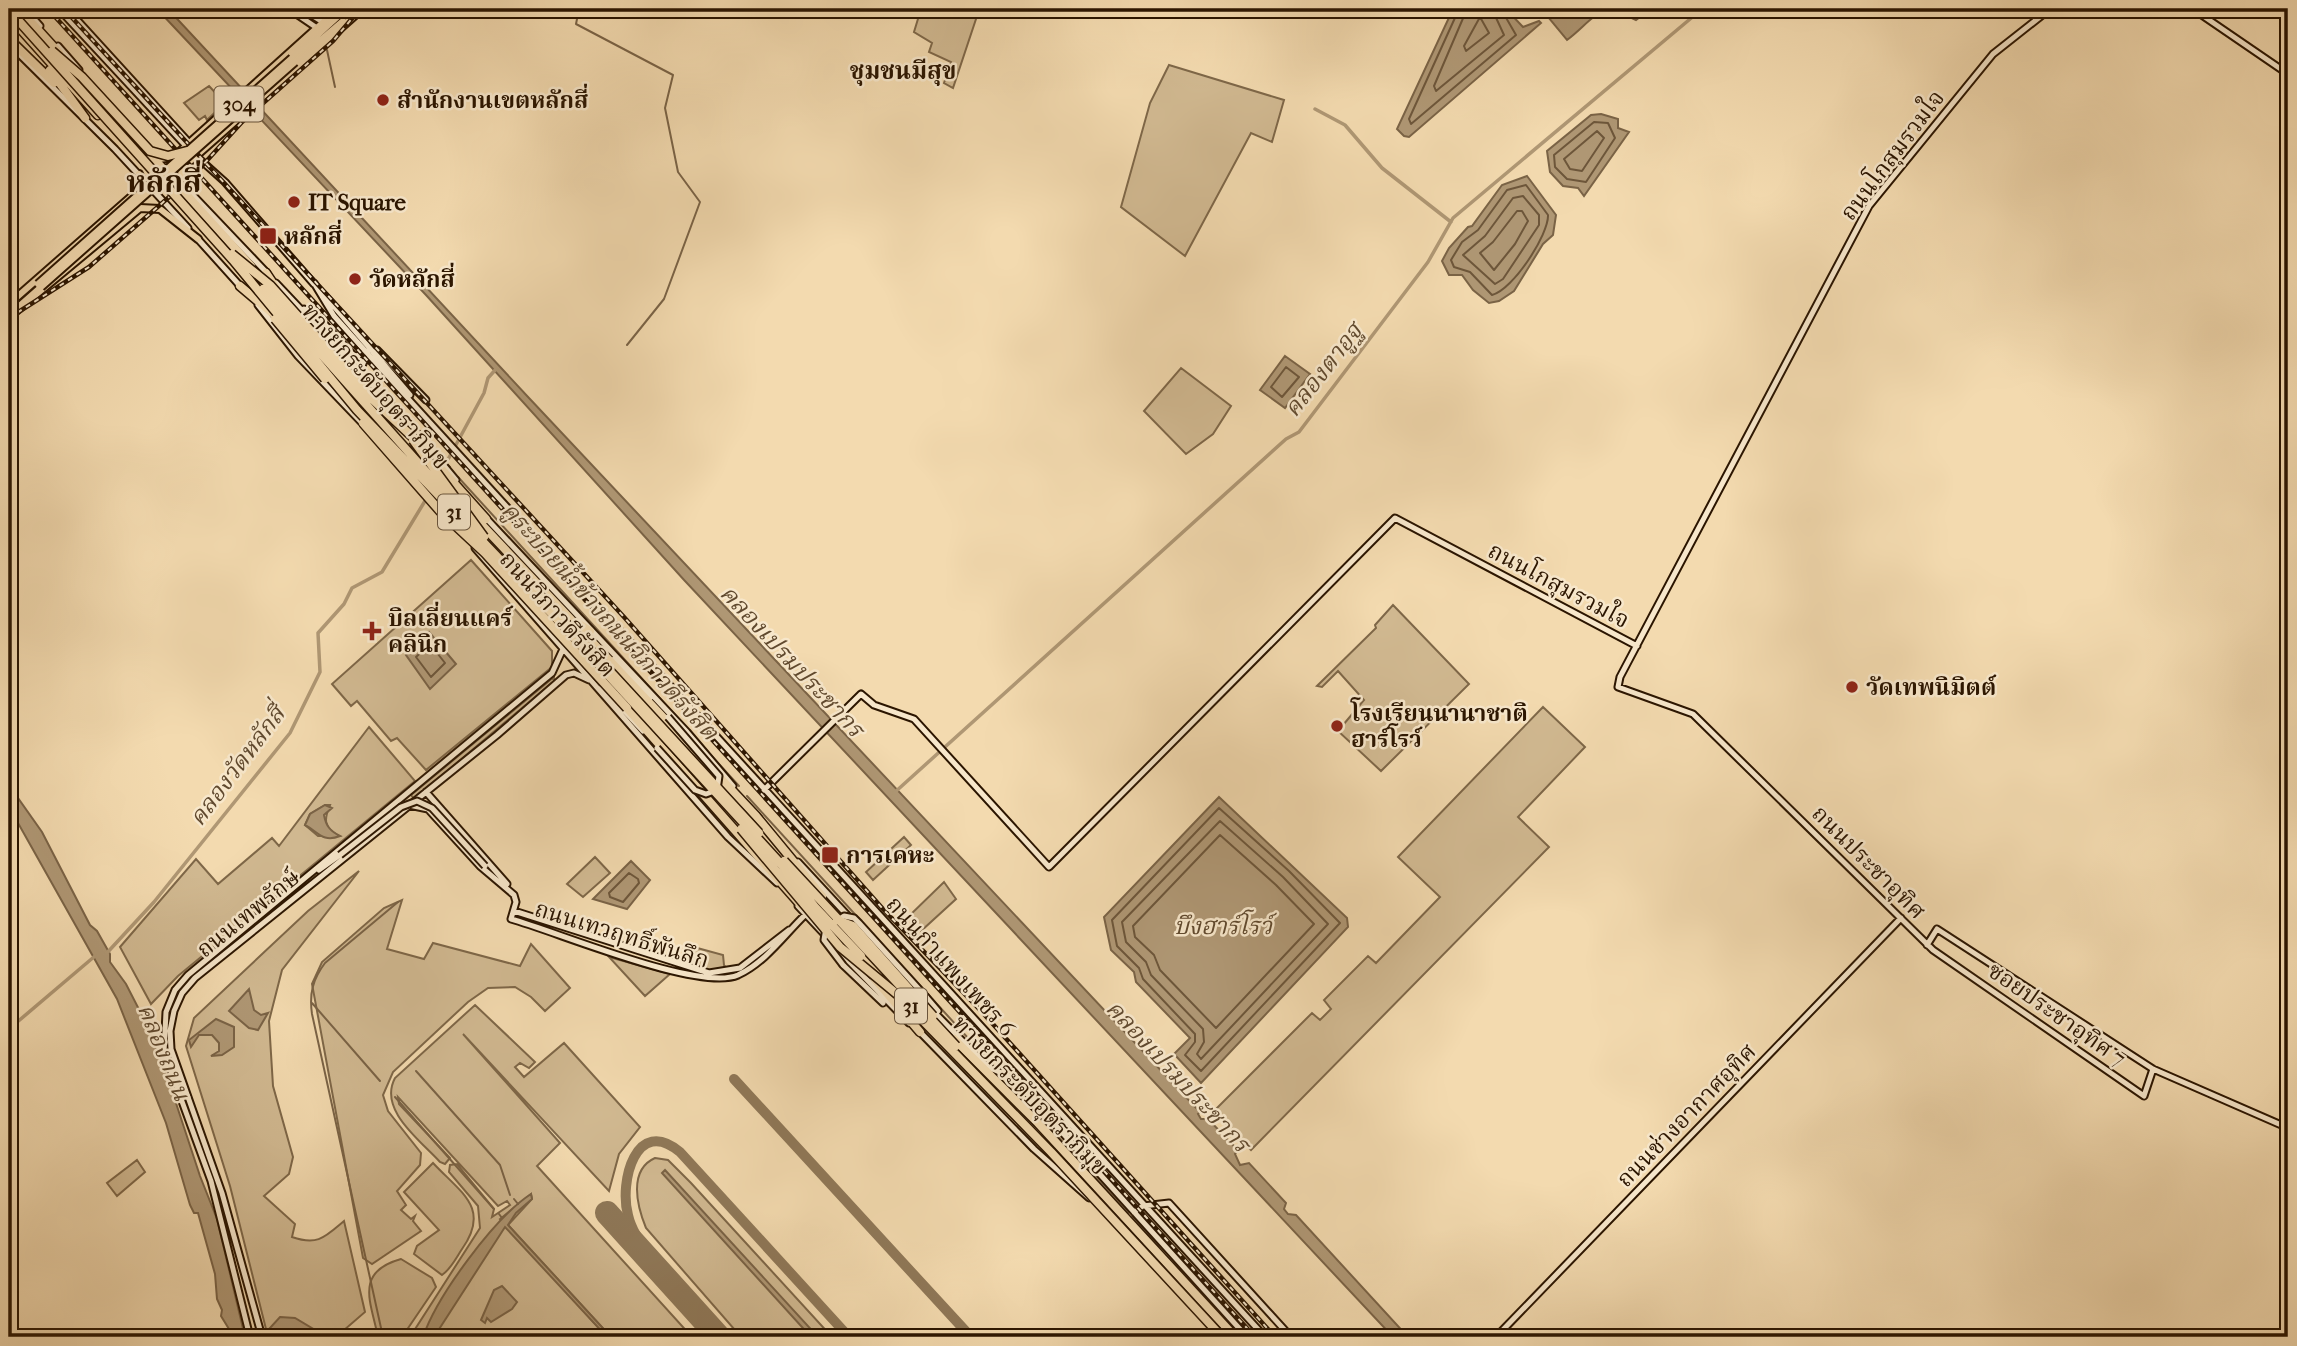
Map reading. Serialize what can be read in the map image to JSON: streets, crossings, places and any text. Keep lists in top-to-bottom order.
{
  "streets": {
    "highway": ["ทางยกระดับอุตราภิมุข", "31", "ถนนวิภาวดีรังสิต"],
    "main road": [
      "304",
      "ถนนโกสุมรวมใจ",
      "ถนนประชาอุทิศ",
      "ถนนเทพรักษ์",
      "ถนนเทวฤทธิ์พันลึก",
      "ถนนกำแพงเพชร 6",
      "ซอยประชาอุทิศ 7",
      "ถนนช่างอากาศอุทิศ"
    ]
  },
  "crossings": [
    ["304", "ถนนกำแพงเพชร 6"],
    ["ถนนโกสุมรวมใจ", "ถนนประชาอุทิศ"],
    ["ถนนโกสุมรวมใจ", "ถนนกำแพงเพชร 6"],
    ["ทางยกระดับอุตราภิมุข", "ถนนวิภาวดีรังสิต"],
    ["31", "ถนนวิภาวดีรังสิต"],
    ["ถนนวิภาวดีรังสิต", "ถนนเทพรักษ์"],
    ["ถนนวิภาวดีรังสิต", "ถนนเทวฤทธิ์พันลึก"],
    ["ถนนประชาอุทิศ", "ซอยประชาอุทิศ 7"],
    ["ถนนประชาอุทิศ", "ถนนช่างอากาศอุทิศ"]
  ],
  "districts": ["ชุมชนมีสุข", "หลักสี่"],
  "water": [
    "คลองตาอูฐ",
    "คูระบายน้ำข้างถนนวิภาวดีรังสิต",
    "คลองเปรมประชากร",
    "คลองวัดหลักสี่",
    "บึงฮาร์โรว์",
    "คลองถนน"
  ],
  "places": {
    "other": [
      "สำนักงานเขตหลักสี่",
      "IT Square",
      "วัดหลักสี่",
      "วัดเทพนิมิตต์",
      "โรงเรียนนานาชาติ ฮาร์โรว์"
    ],
    "transit": ["หลักสี่", "การเคหะ"],
    "health": ["บิลเลี่ยนแคร์ คลินิก"]
  }
}
